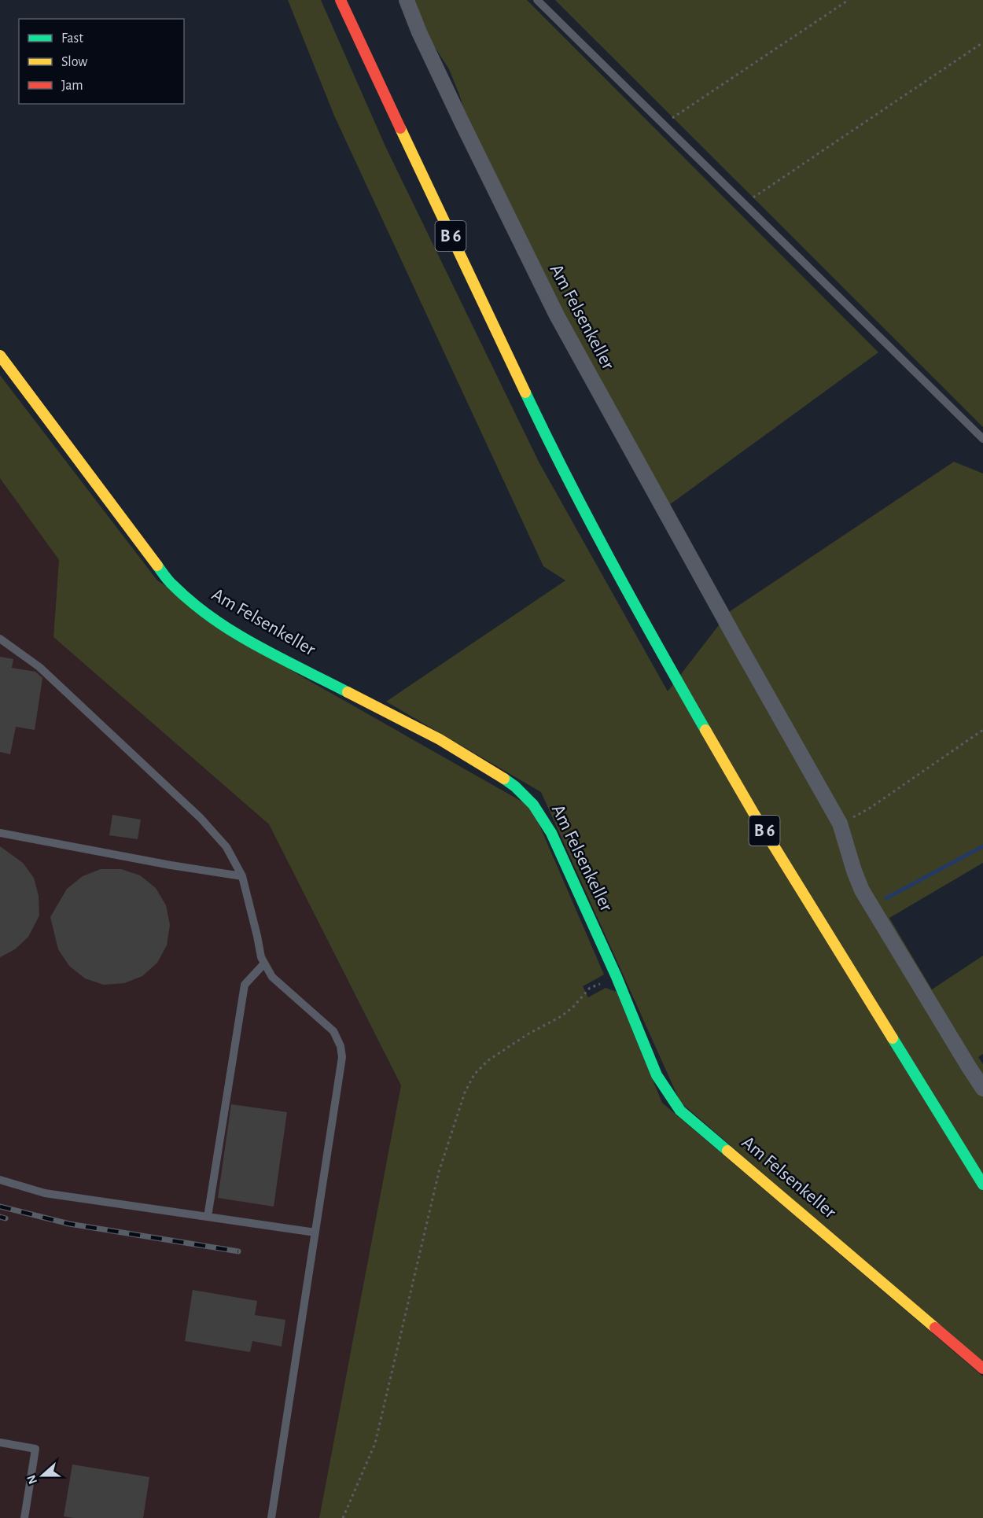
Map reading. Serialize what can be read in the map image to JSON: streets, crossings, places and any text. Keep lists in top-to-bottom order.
{
  "streets": {
    "street": ["B 6", "Am Felsenkeller"]
  },
  "legend": ["Fast", "Slow", "Jam"],
  "north": "left"
}
